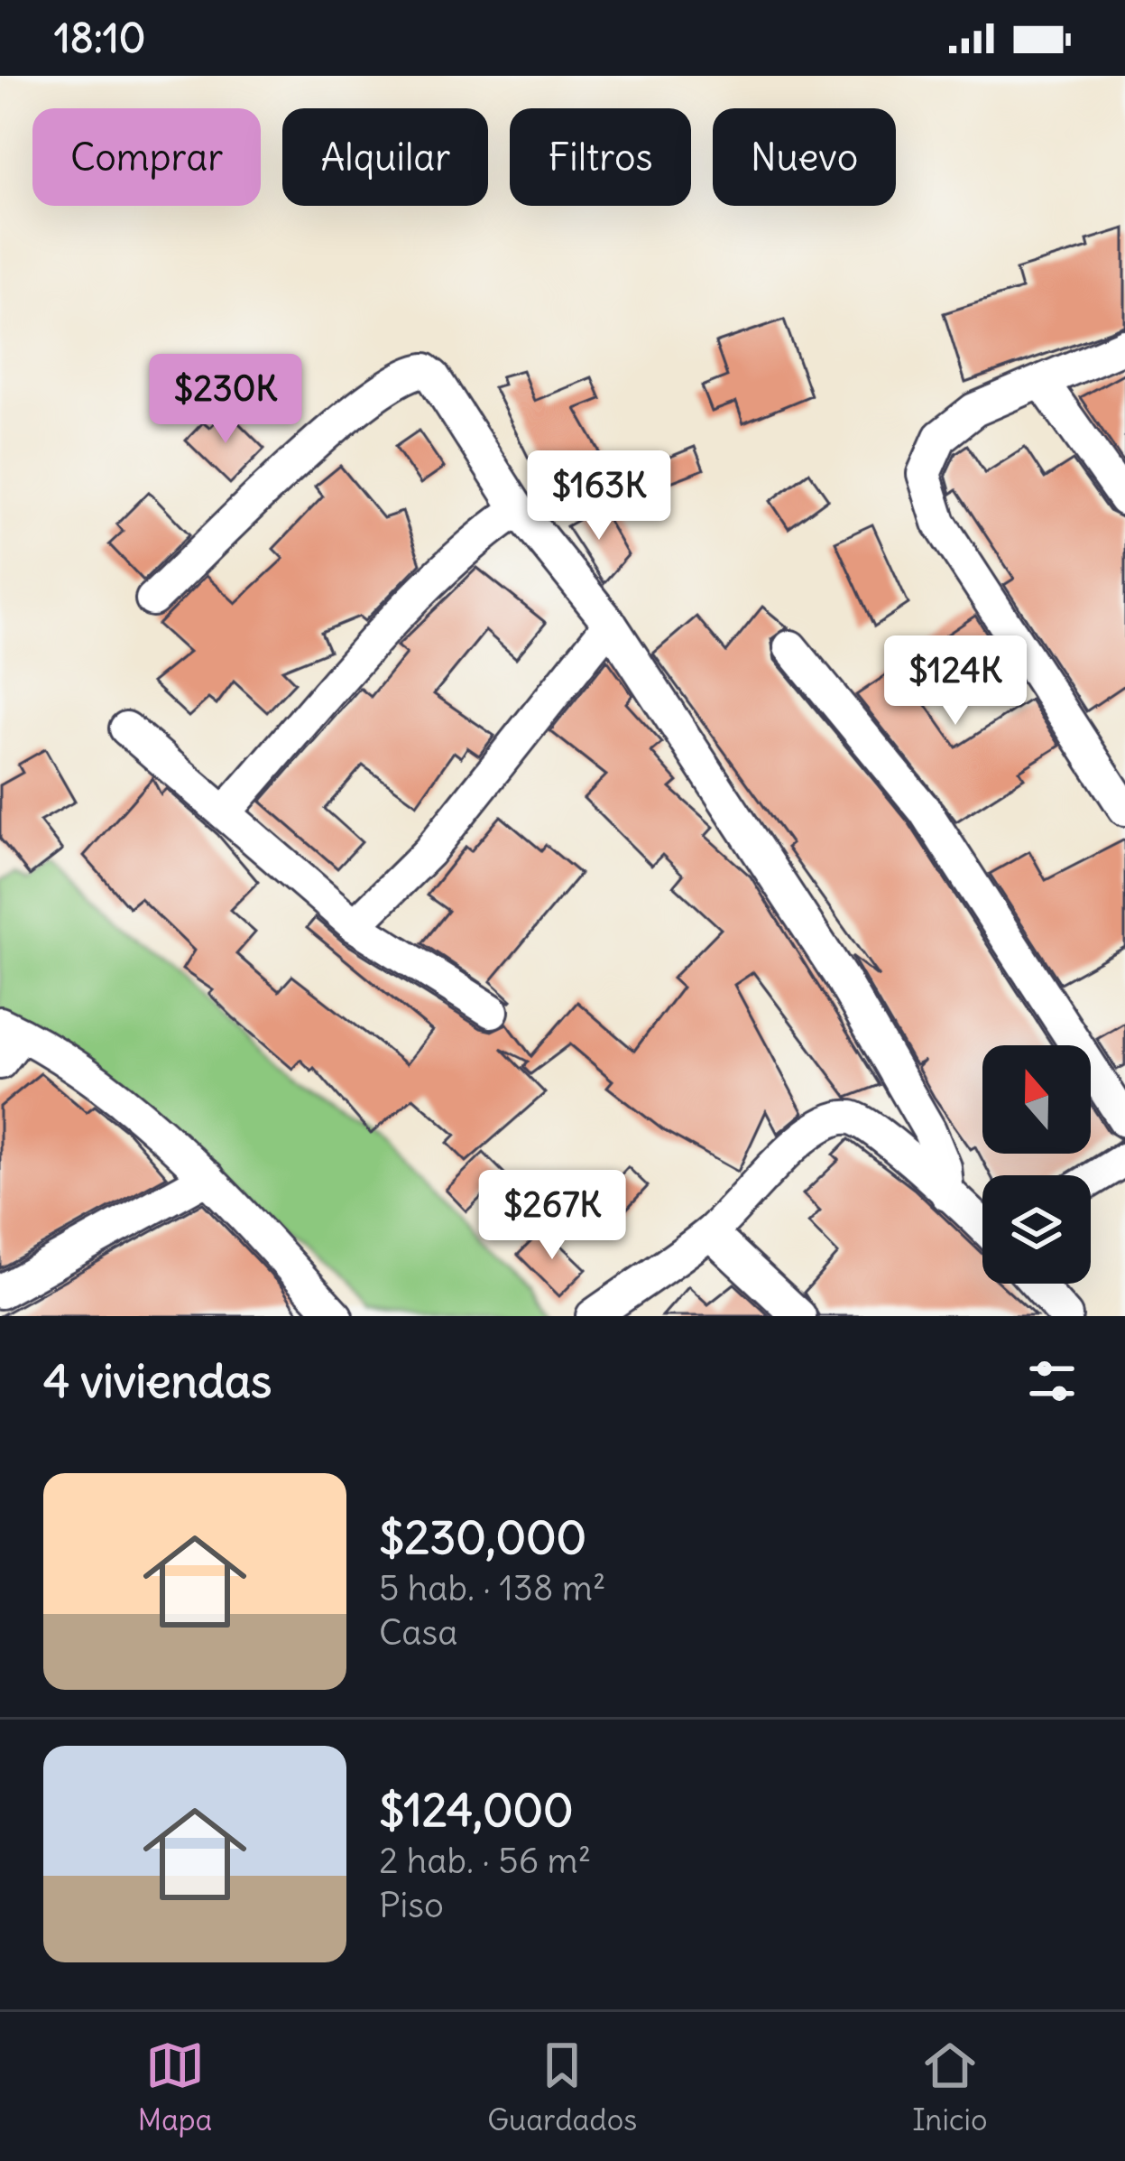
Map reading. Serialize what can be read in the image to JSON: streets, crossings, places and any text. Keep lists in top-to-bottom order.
{
  "north": "top",
  "page": {
    "status": "18:10",
    "chip": [
      "Comprar",
      "Alquilar",
      "Filtros",
      "Nuevo"
    ],
    "price": [
      "$230K",
      "$163K",
      "$124K",
      "$267K"
    ],
    "heading": "4 viviendas",
    "list": [
      {
        "name": "$230,000",
        "note": "5 hab. · 138 m² · Casa"
      },
      {
        "name": "$124,000",
        "note": "2 hab. · 56 m² · Piso"
      }
    ],
    "tabs": ["Mapa", "Guardados", "Inicio"]
  }
}
